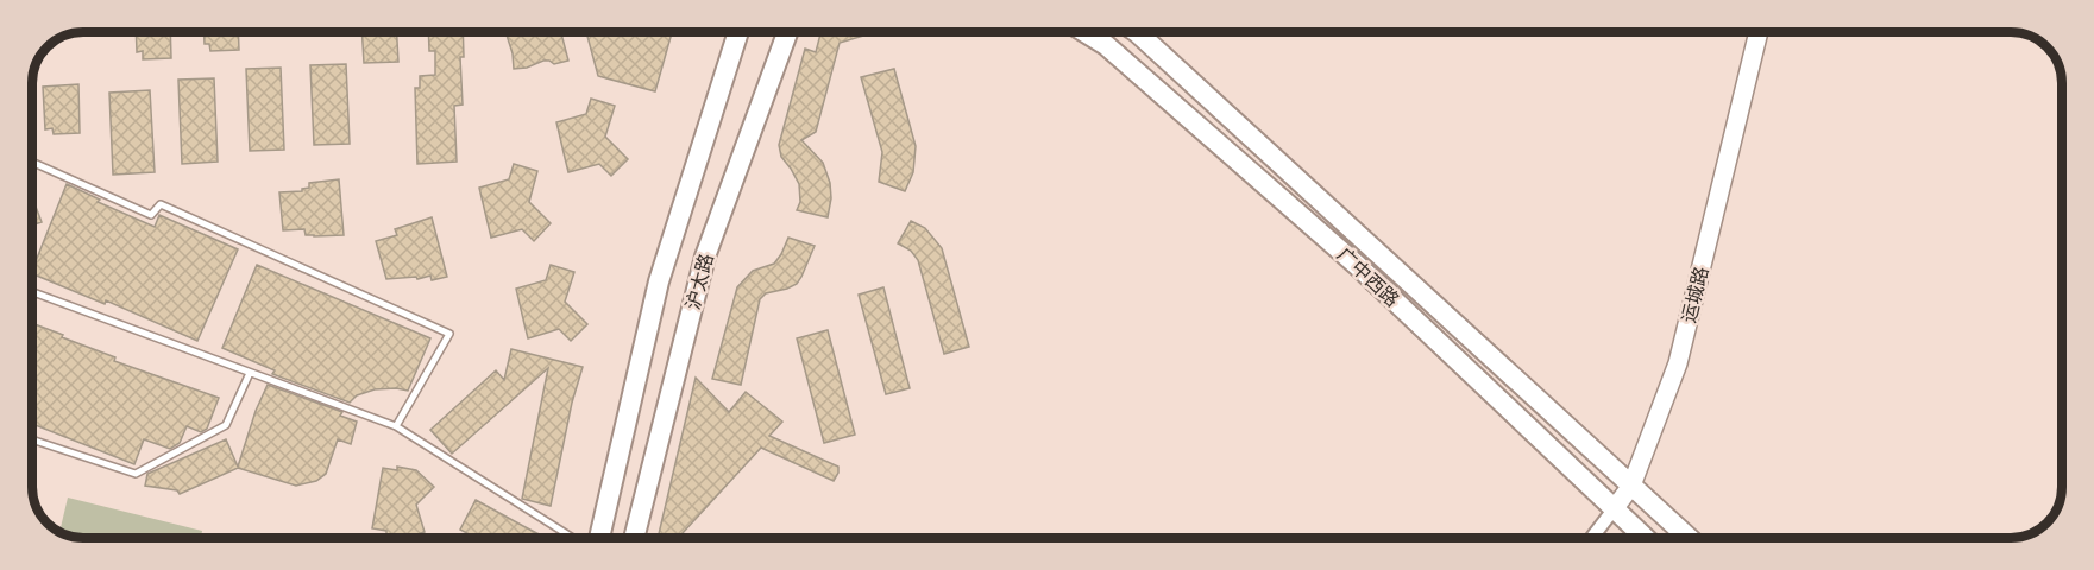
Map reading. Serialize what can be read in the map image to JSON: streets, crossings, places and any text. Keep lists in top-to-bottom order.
{
  "streets": {
    "main road": ["广中西路", "沪太路"],
    "street": ["运城路"]
  },
  "crossings": [
    ["广中西路", "运城路"]
  ]
}
